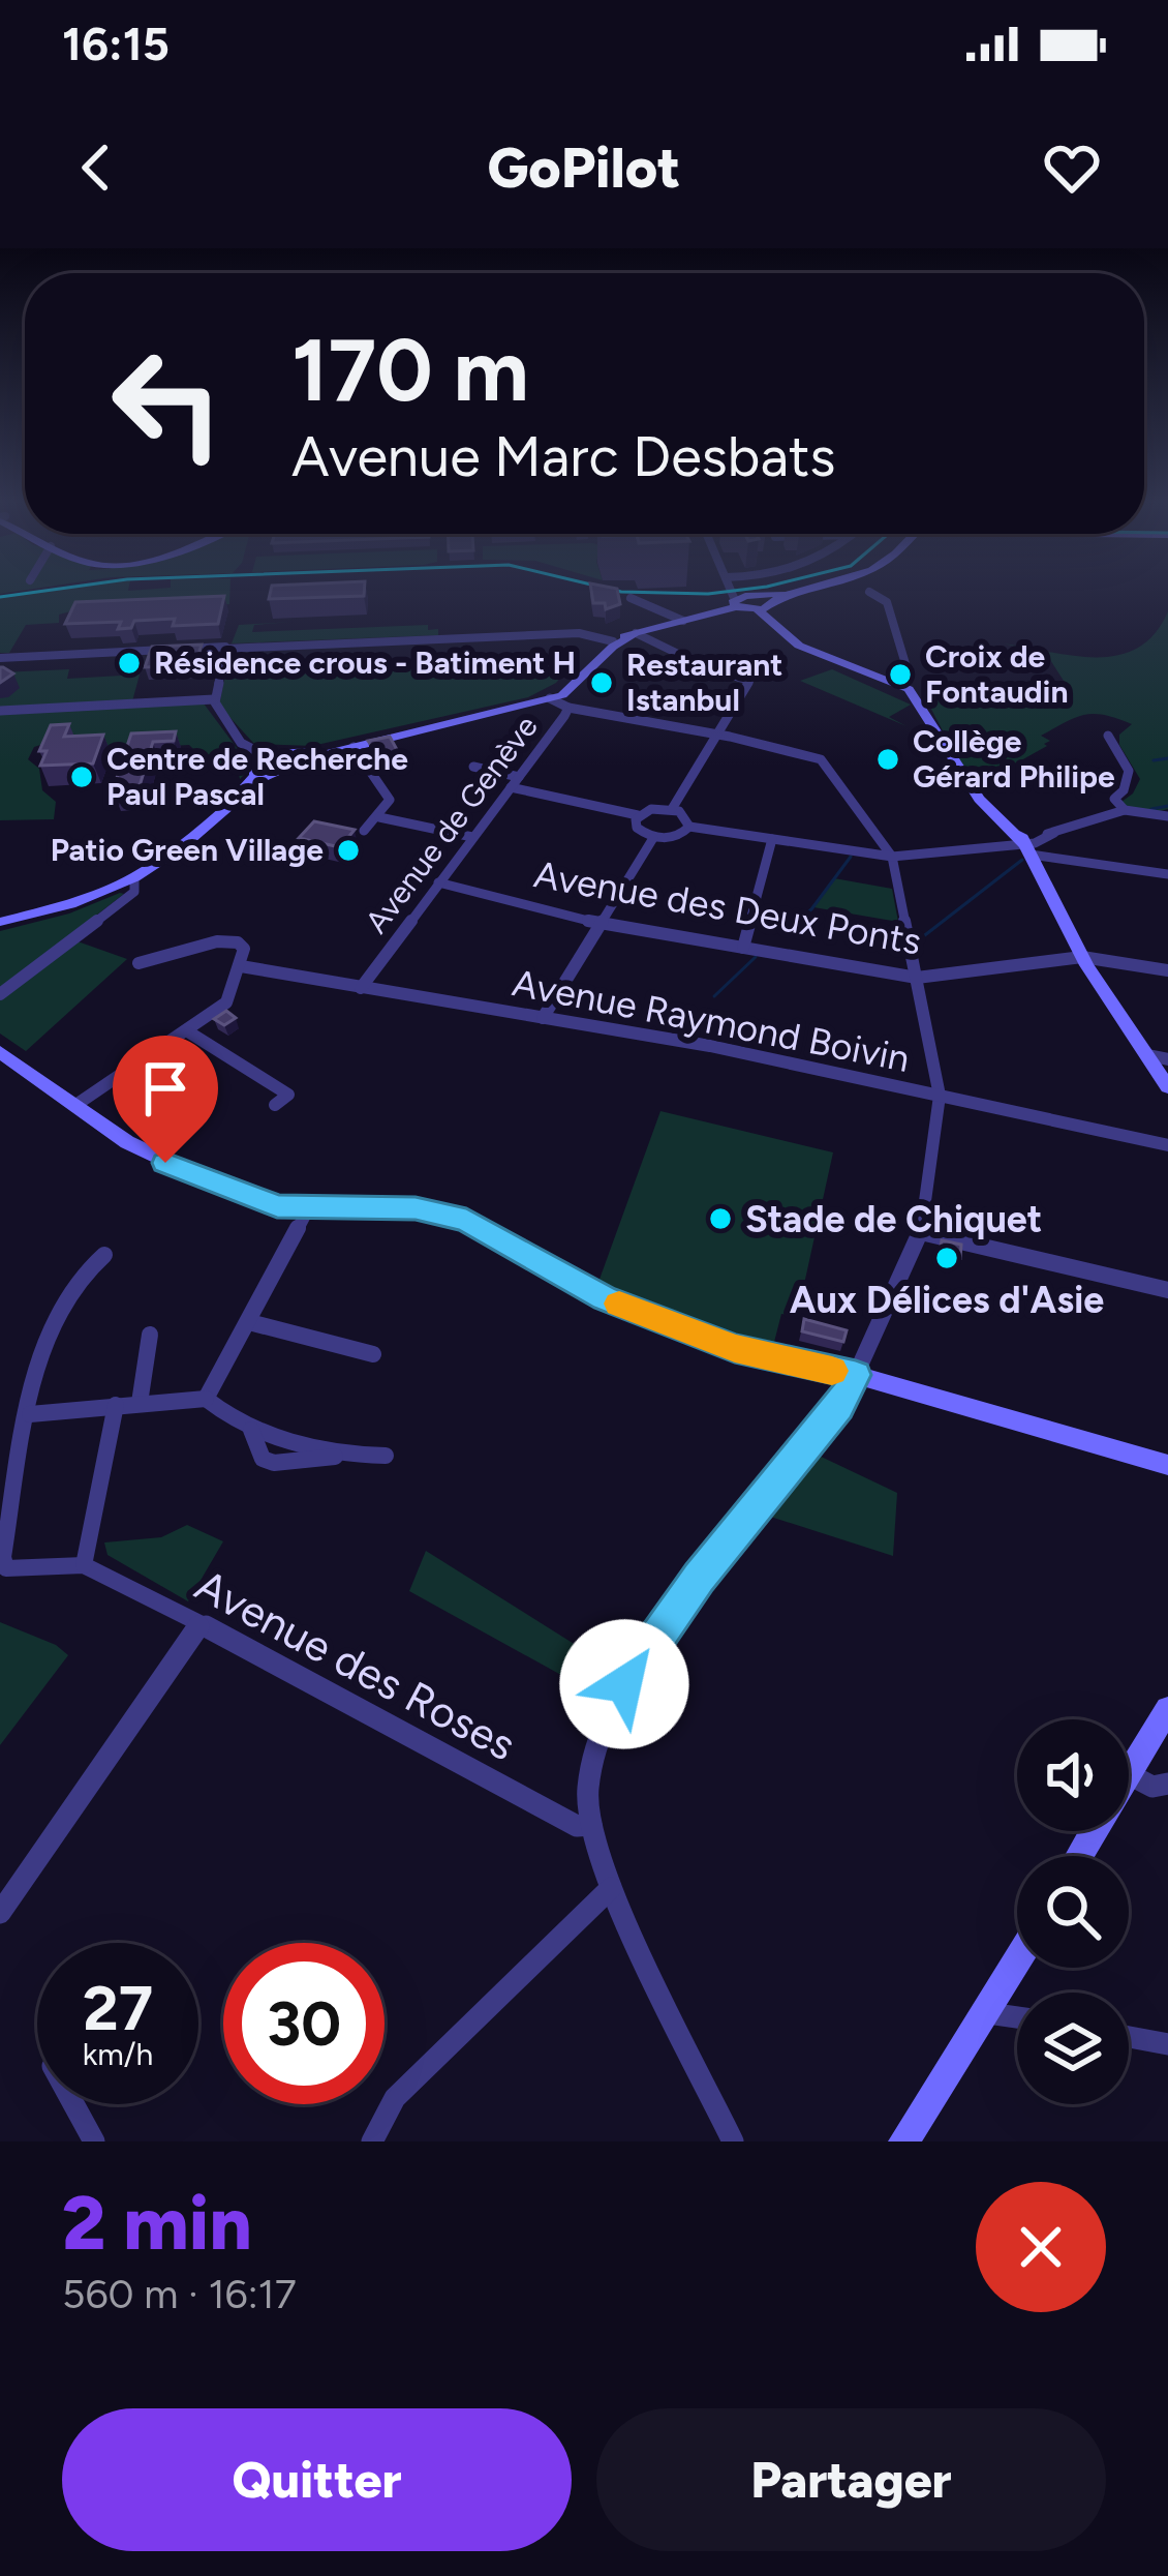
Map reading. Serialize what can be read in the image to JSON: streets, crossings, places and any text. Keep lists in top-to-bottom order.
{
  "streets": {
    "street": [
      "Avenue de Genève",
      "Avenue des Deux Ponts",
      "Avenue Raymond Boivin",
      "Avenue des Roses"
    ]
  },
  "crossings": [
    ["Avenue de Genève", "Avenue des Deux Ponts"],
    ["Avenue de Genève", "Avenue Raymond Boivin"]
  ],
  "places": [
    "Résidence crous - Batiment H",
    "Croix de Fontaudin",
    "Restaurant Istanbul",
    "Collège Gérard Philipe",
    "Centre de Recherche Paul Pascal",
    "Patio Green Village",
    "Stade de Chiquet",
    "Aux Délices d'Asie"
  ],
  "page": {
    "status": "16:15",
    "header": "GoPilot",
    "turn": ["170 m", "Avenue Marc Desbats"],
    "speed": "27 km/h",
    "limit": "30",
    "heading": ["2 min", "560 m · 16:17"],
    "buttons": ["Quitter", "Partager"]
  }
}
